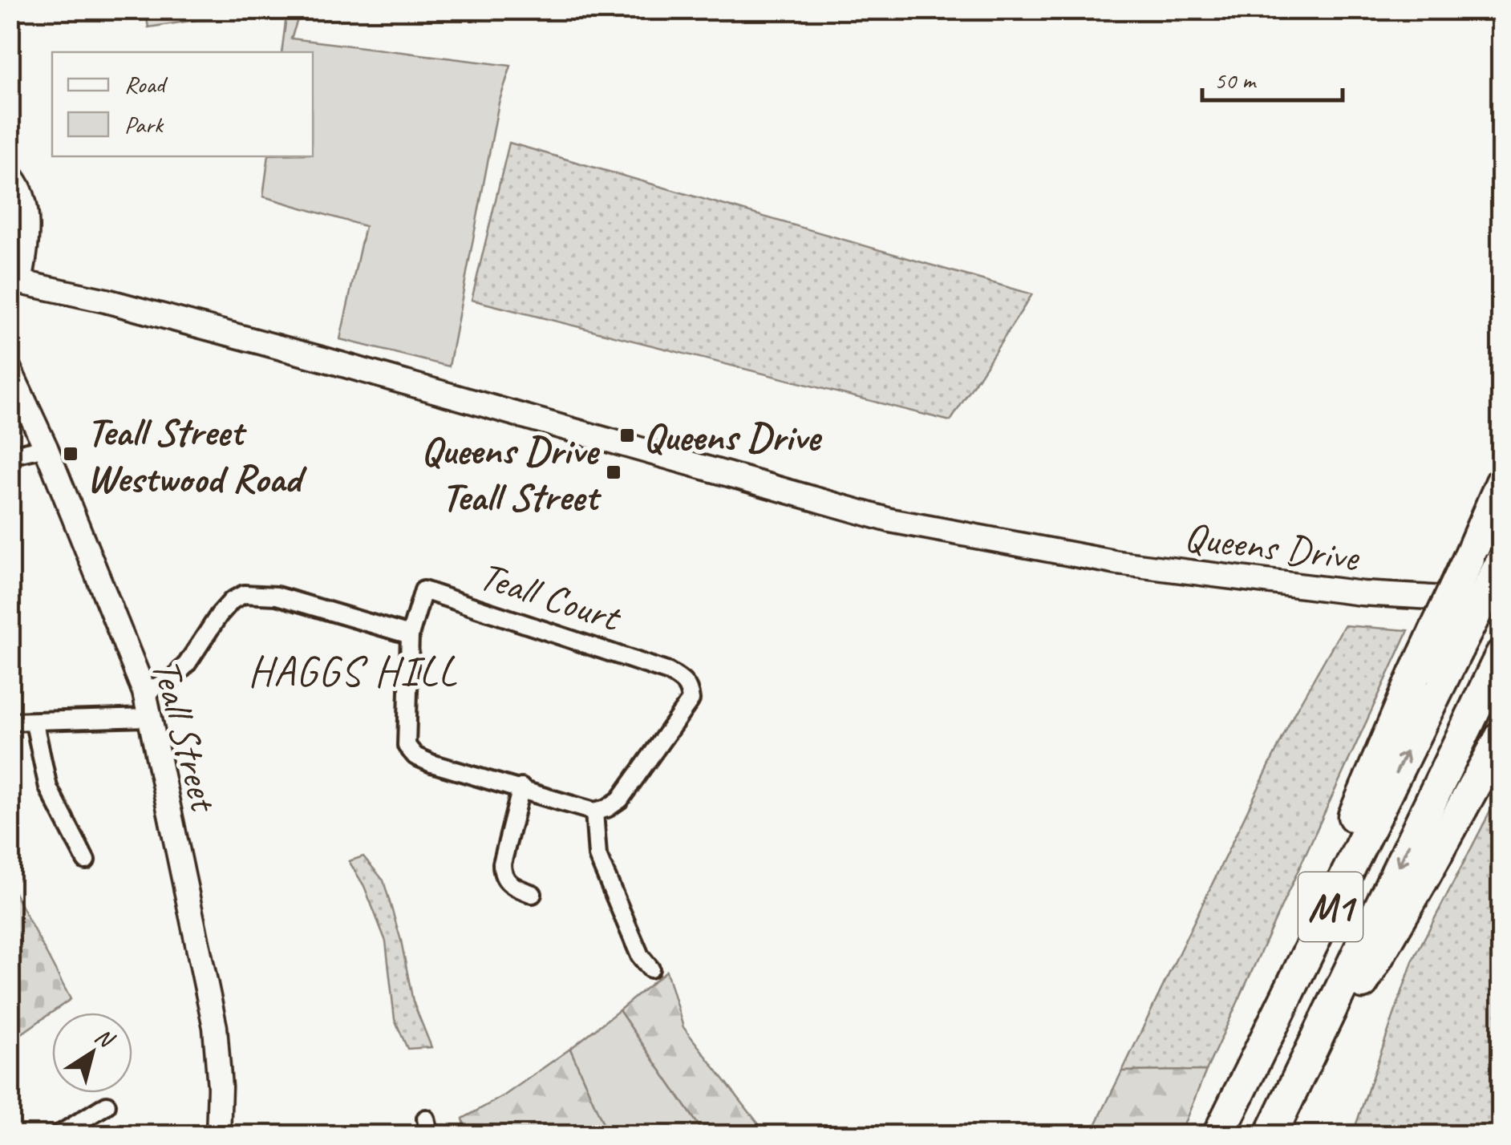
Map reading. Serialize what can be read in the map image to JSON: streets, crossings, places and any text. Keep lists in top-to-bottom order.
{
  "streets": {
    "highway": ["M1"],
    "street": ["Queens Drive", "Teall Court", "Teall Street"]
  },
  "districts": ["HAGGS HILL"],
  "places": {
    "transit": ["Queens Drive", "Teall Street Westwood Road", "Queens Drive Teall Street"]
  },
  "legend": ["Road", "Park"],
  "scale_bar": "50 m",
  "north": "top right"
}
